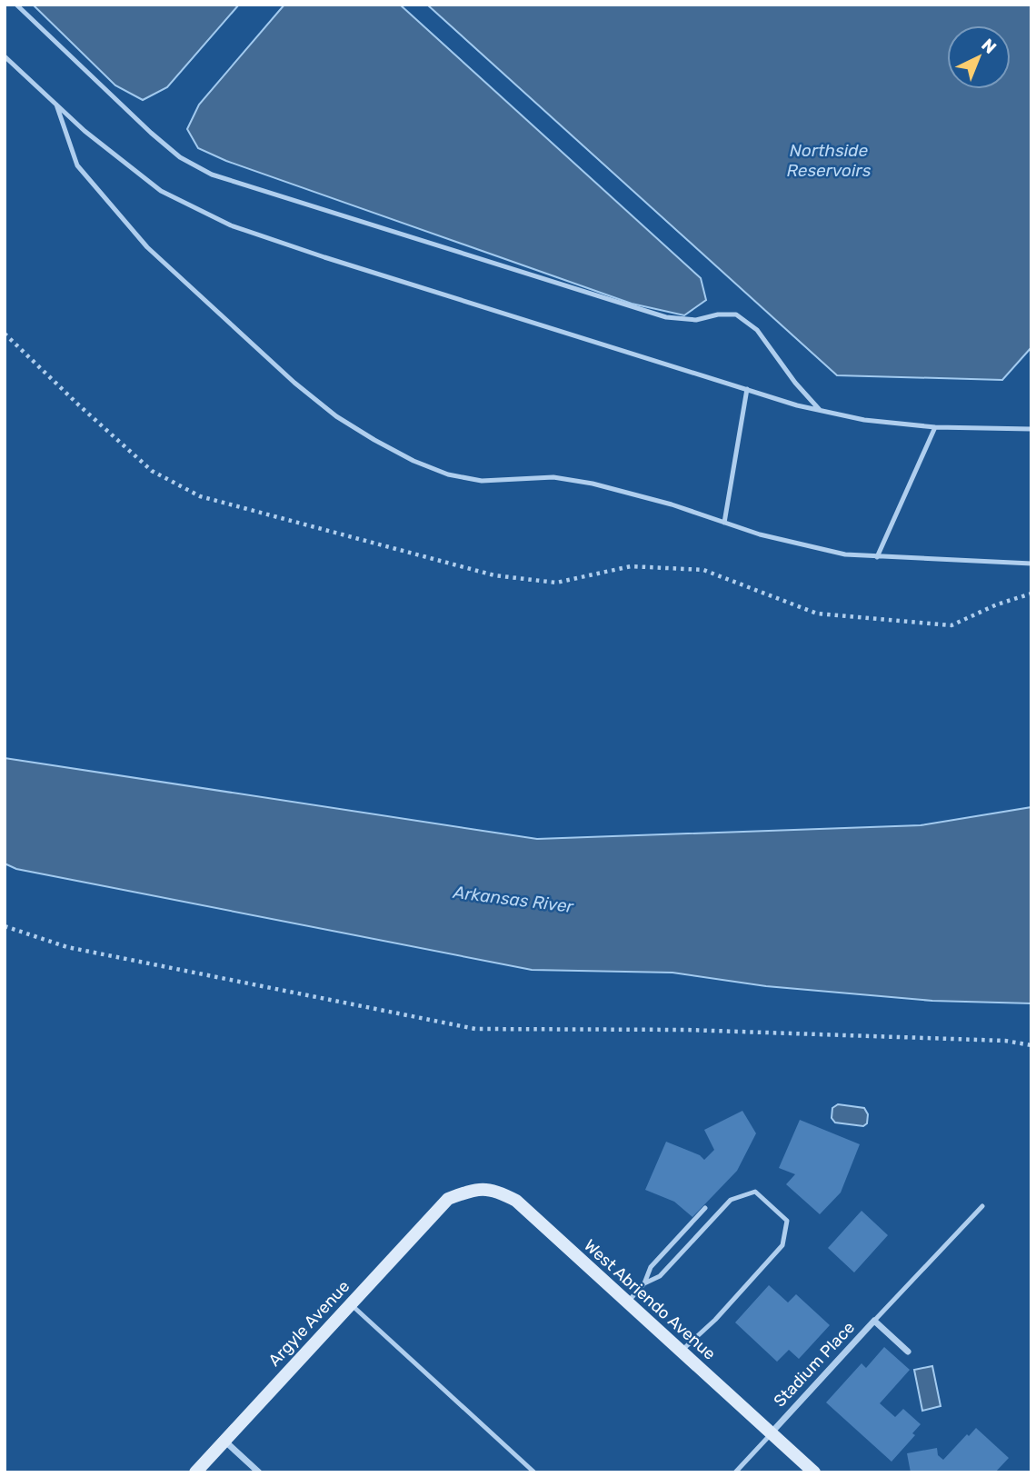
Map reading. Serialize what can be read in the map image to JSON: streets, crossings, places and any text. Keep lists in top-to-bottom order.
{
  "streets": {
    "street": ["West Abriendo Avenue", "Argyle Avenue", "Stadium Place"]
  },
  "crossings": [
    ["West Abriendo Avenue", "Argyle Avenue"],
    ["West Abriendo Avenue", "Stadium Place"]
  ],
  "water": ["Northside Reservoirs", "Arkansas River"],
  "north": "top right"
}
